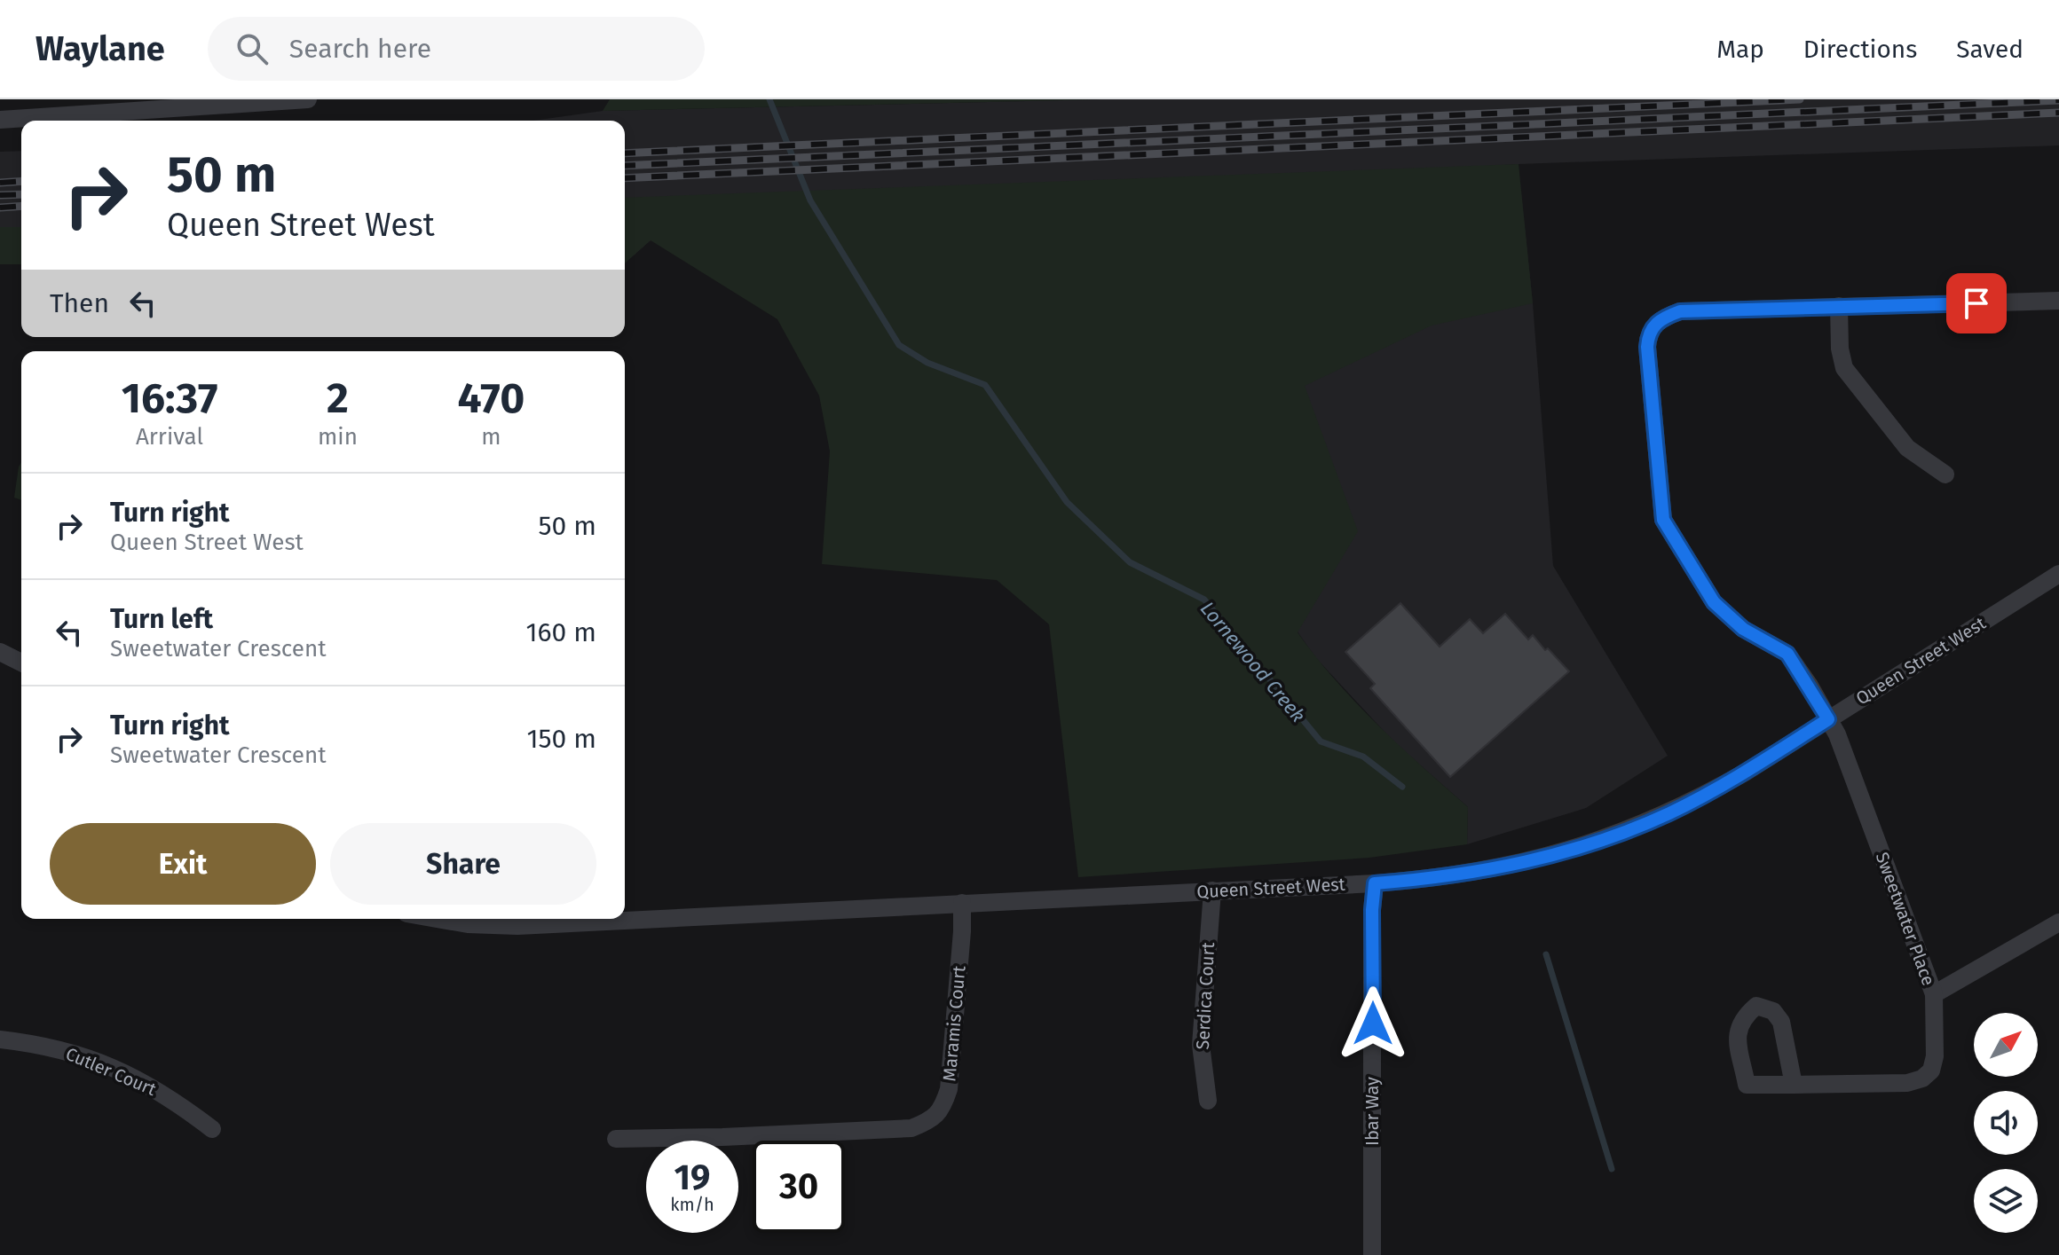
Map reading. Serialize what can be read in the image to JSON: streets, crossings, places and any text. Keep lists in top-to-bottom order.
{
  "streets": {
    "street": [
      "Queen Street West",
      "Sweetwater Place",
      "Serdica Court",
      "Maramis Court",
      "Cutler Court",
      "Ibar Way"
    ]
  },
  "crossings": [
    ["Queen Street West", "Sweetwater Place"],
    ["Queen Street West", "Serdica Court"],
    ["Queen Street West", "Maramis Court"],
    ["Queen Street West", "Ibar Way"]
  ],
  "water": ["Lornewood Creek"],
  "north": "top right",
  "page": {
    "header": "Waylane",
    "search": "Search here",
    "nav": ["Map", "Directions", "Saved"],
    "turn": ["50 m", "Queen Street West"],
    "then": "Then",
    "eta": [
      "16:37",
      "Arrival",
      "2",
      "min",
      "470",
      "m"
    ],
    "list": [
      {
        "name": "Turn right",
        "note": "Queen Street West",
        "value": "50 m"
      },
      {
        "name": "Turn left",
        "note": "Sweetwater Crescent",
        "value": "160 m"
      },
      {
        "name": "Turn right",
        "note": "Sweetwater Crescent",
        "value": "150 m"
      }
    ],
    "buttons": ["Exit", "Share"],
    "speed": "19 km/h",
    "limit": "30"
  }
}
